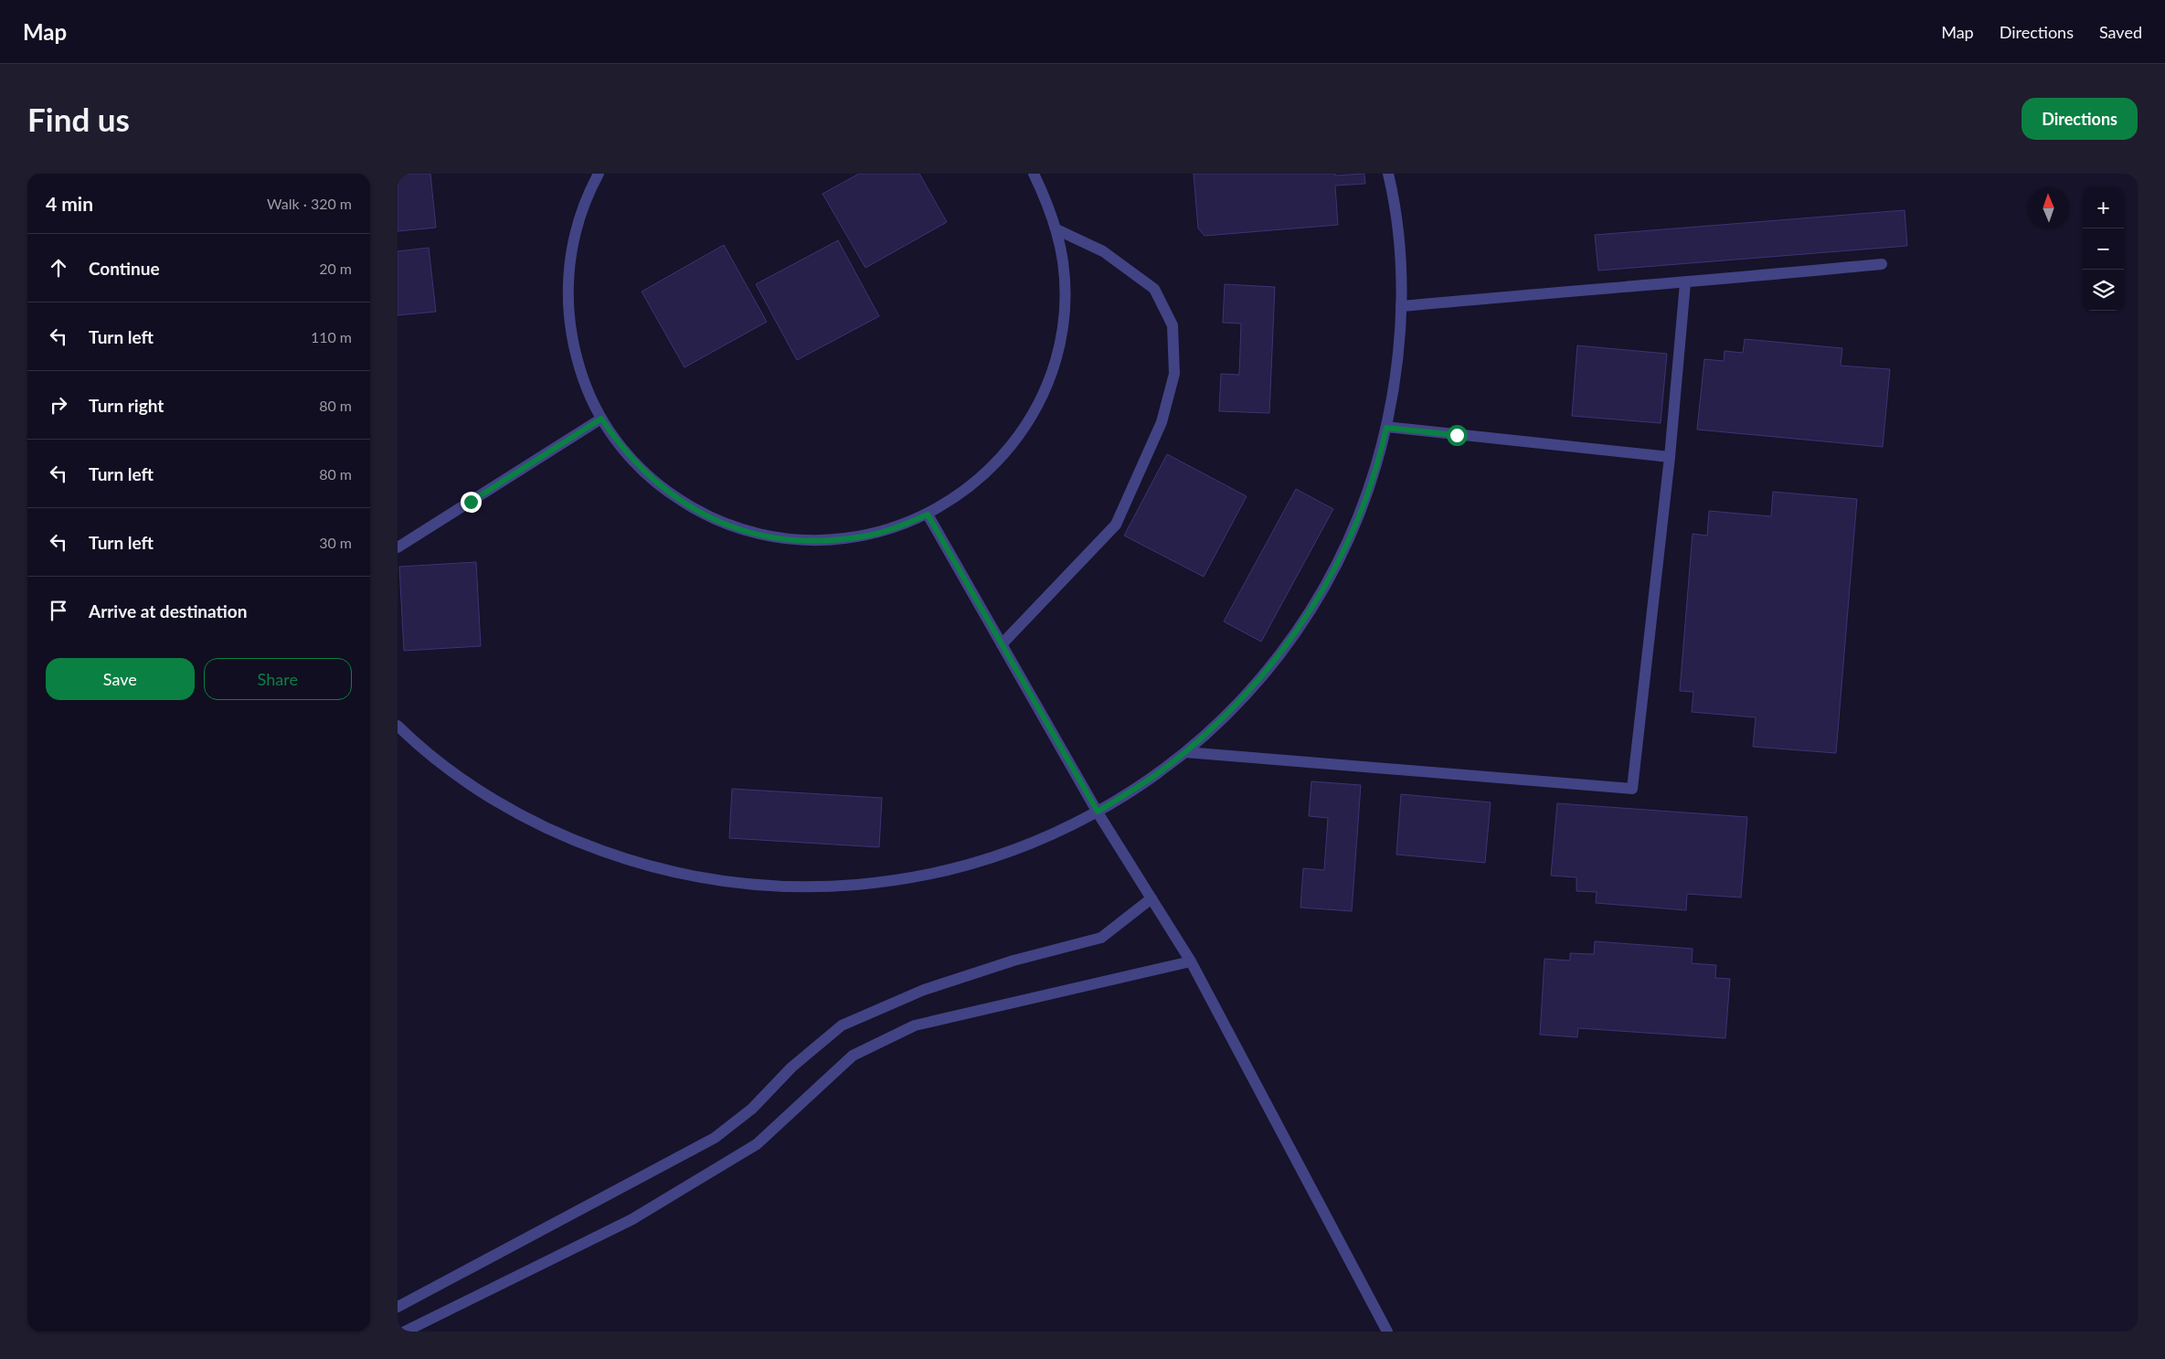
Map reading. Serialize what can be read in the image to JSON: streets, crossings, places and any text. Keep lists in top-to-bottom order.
{
  "north": "top",
  "page": {
    "header": "Map",
    "nav": ["Map", "Directions", "Saved"],
    "buttons": [
      "Directions",
      ["Save", "Share"]
    ],
    "title": "Find us",
    "heading": ["4 min", "Walk · 320 m"],
    "map_buttons": ["+", "−"],
    "list": [
      ["Continue", "20 m"],
      ["Turn left", "110 m"],
      ["Turn right", "80 m"],
      ["Turn left", "80 m"],
      ["Turn left", "30 m"],
      "Arrive at destination"
    ]
  }
}
